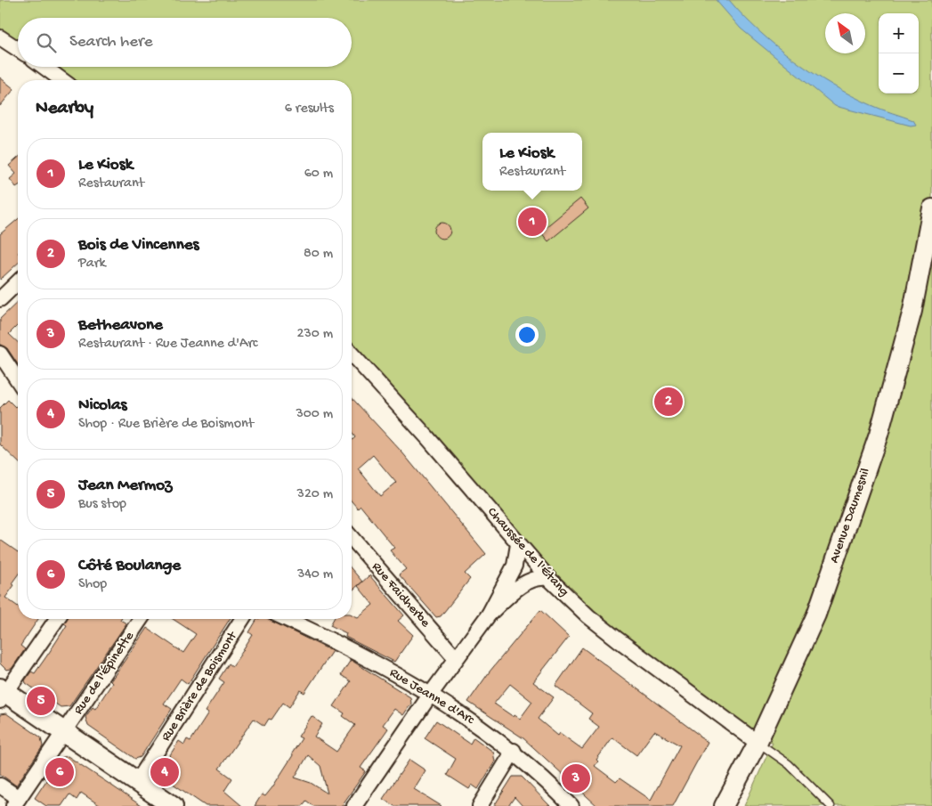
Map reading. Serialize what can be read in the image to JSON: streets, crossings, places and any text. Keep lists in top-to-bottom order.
{
  "streets": {
    "street": [
      "Avenue Daumesnil",
      "Chaussée de l'Étang",
      "Rue Faidherbe",
      "Rue de l'Épinette",
      "Rue Brière de Boismont",
      "Rue Jeanne d'Arc"
    ]
  },
  "crossings": [
    ["Avenue Daumesnil", "Chaussée de l'Étang"]
  ],
  "north": "top left",
  "page": {
    "map_buttons": ["+", "−"],
    "search": "Search here",
    "heading": ["Nearby", "6 results"],
    "popup": ["Le Kiosk", "Restaurant"],
    "list": [
      {
        "mark": "1",
        "name": "Le Kiosk",
        "note": "Restaurant",
        "value": "60 m"
      },
      {
        "mark": "2",
        "name": "Bois de Vincennes",
        "note": "Park",
        "value": "80 m"
      },
      {
        "mark": "3",
        "name": "Betheavone",
        "note": "Restaurant · Rue Jeanne d'Arc",
        "value": "230 m"
      },
      {
        "mark": "4",
        "name": "Nicolas",
        "note": "Shop · Rue Brière de Boismont",
        "value": "300 m"
      },
      {
        "mark": "5",
        "name": "Jean Mermoz",
        "note": "Bus stop",
        "value": "320 m"
      },
      {
        "mark": "6",
        "name": "Côté Boulange",
        "note": "Shop",
        "value": "340 m"
      }
    ],
    "pins": [
      "1",
      "2",
      "5",
      "4",
      "6",
      "3"
    ]
  }
}
